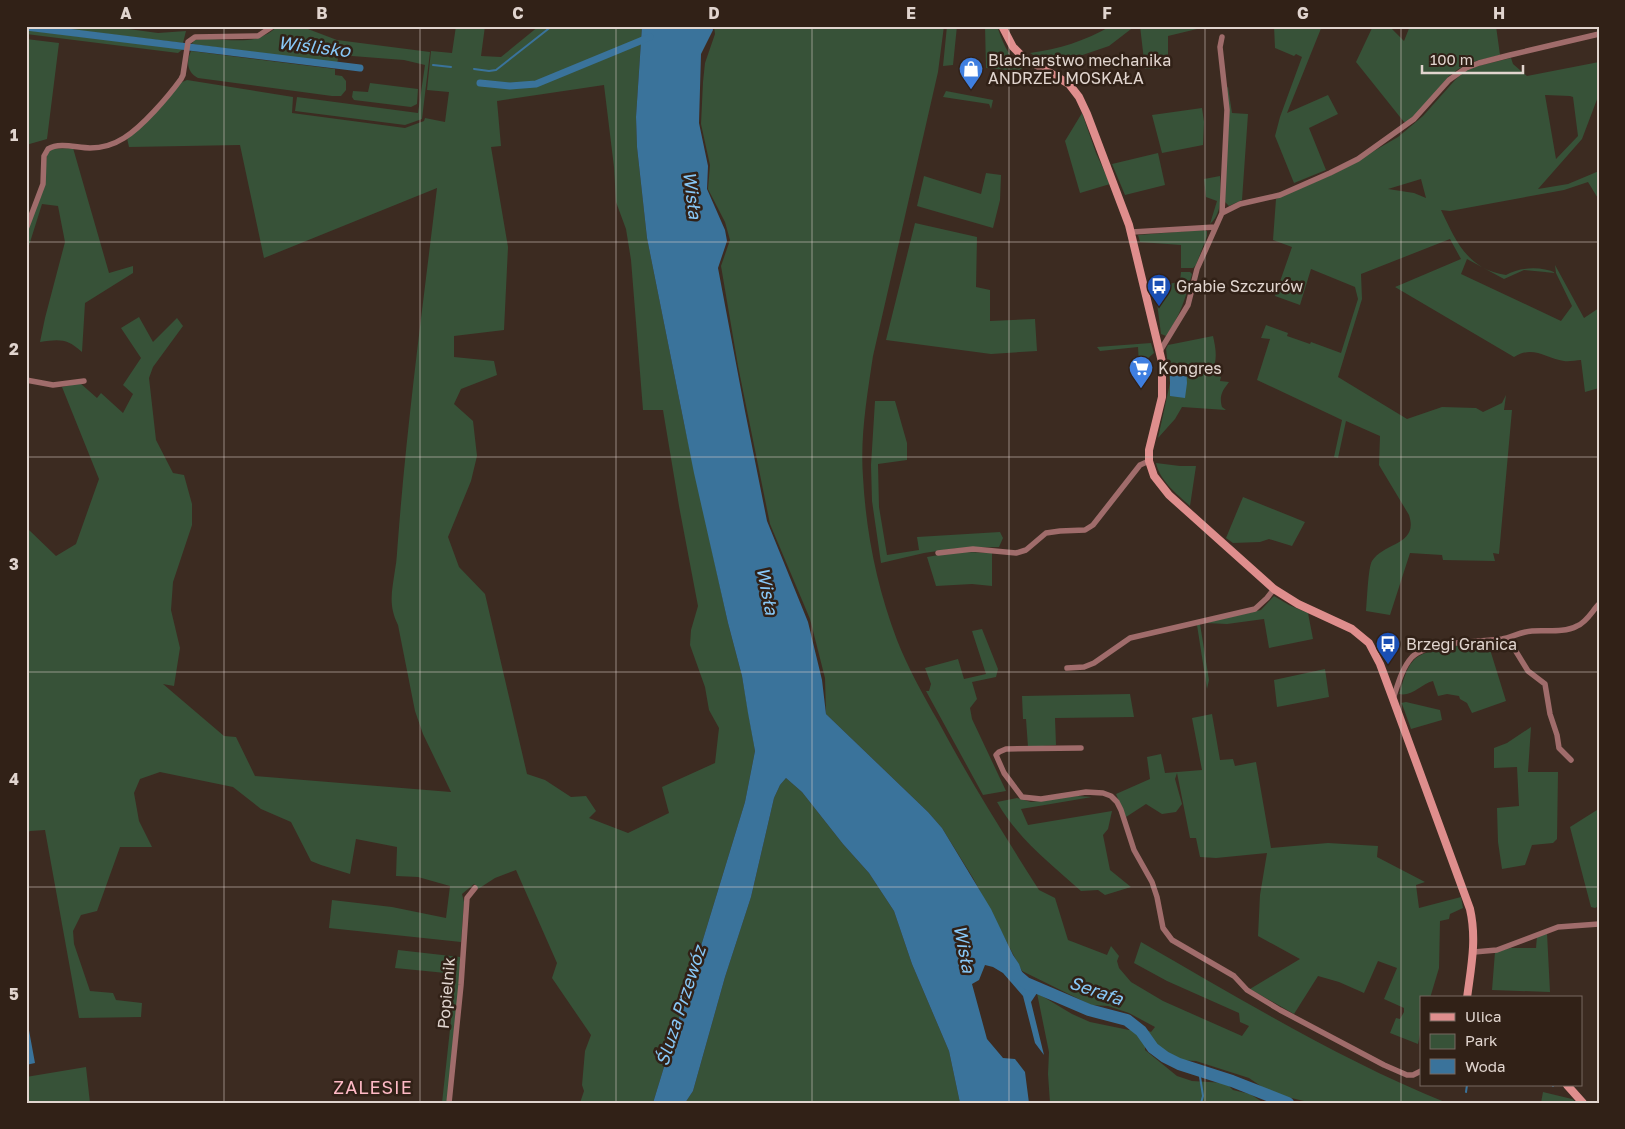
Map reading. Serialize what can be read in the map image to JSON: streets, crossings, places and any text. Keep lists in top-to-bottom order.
{
  "streets": {
    "street": ["Popielnik"]
  },
  "districts": ["ZALESIE"],
  "water": [
    "Wiślisko",
    "Wisła",
    "Serafa",
    "Śluza Przewóz"
  ],
  "places": {
    "shop": ["Blacharstwo mechanika ANDRZEJ MOSKAŁA"],
    "bus stop": ["Grabie Szczurów", "Brzegi Granica"],
    "supermarket": ["Kongres"]
  },
  "legend": ["Ulica", "Park", "Woda"],
  "scale_bar": "100 m",
  "grid": {
    "columns": [
      "A",
      "B",
      "C",
      "D",
      "E",
      "F",
      "G",
      "H"
    ],
    "rows": [
      "1",
      "2",
      "3",
      "4",
      "5"
    ]
  }
}
